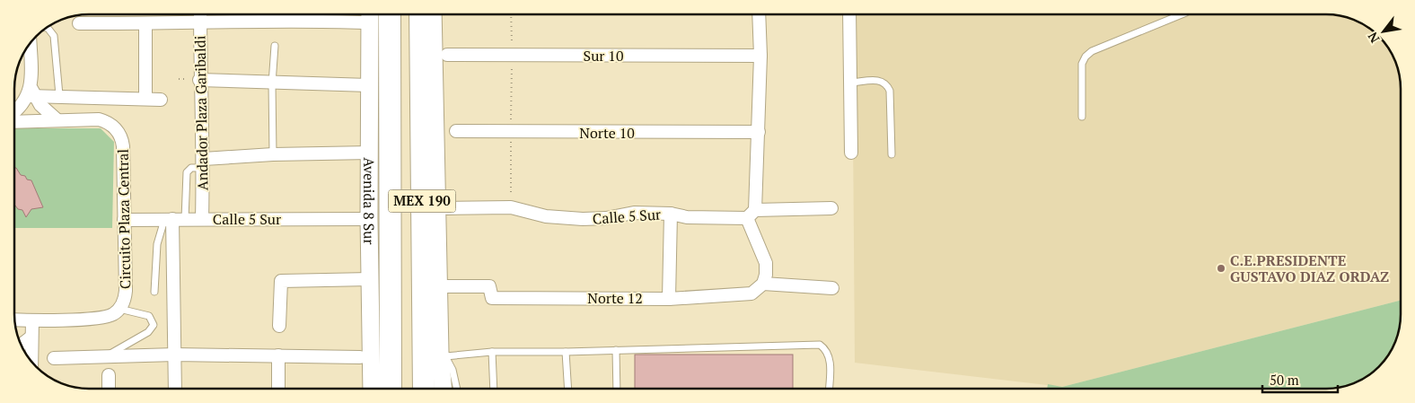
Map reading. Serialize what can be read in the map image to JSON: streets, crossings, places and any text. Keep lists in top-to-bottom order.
{
  "streets": {
    "highway": ["MEX 190"],
    "street": [
      "Sur 10",
      "Andador Plaza Garibaldi",
      "Norte 10",
      "Avenida 8 Sur",
      "Calle 5 Sur",
      "Circuito Plaza Central",
      "Norte 12"
    ]
  },
  "crossings": [
    ["Andador Plaza Garibaldi", "Calle 5 Sur"],
    ["Avenida 8 Sur", "Calle 5 Sur"],
    ["Calle 5 Sur", "Circuito Plaza Central"]
  ],
  "places": ["C.E.PRESIDENTE GUSTAVO DIAZ ORDAZ"],
  "scale_bar": "50 m",
  "north": "bottom left"
}
